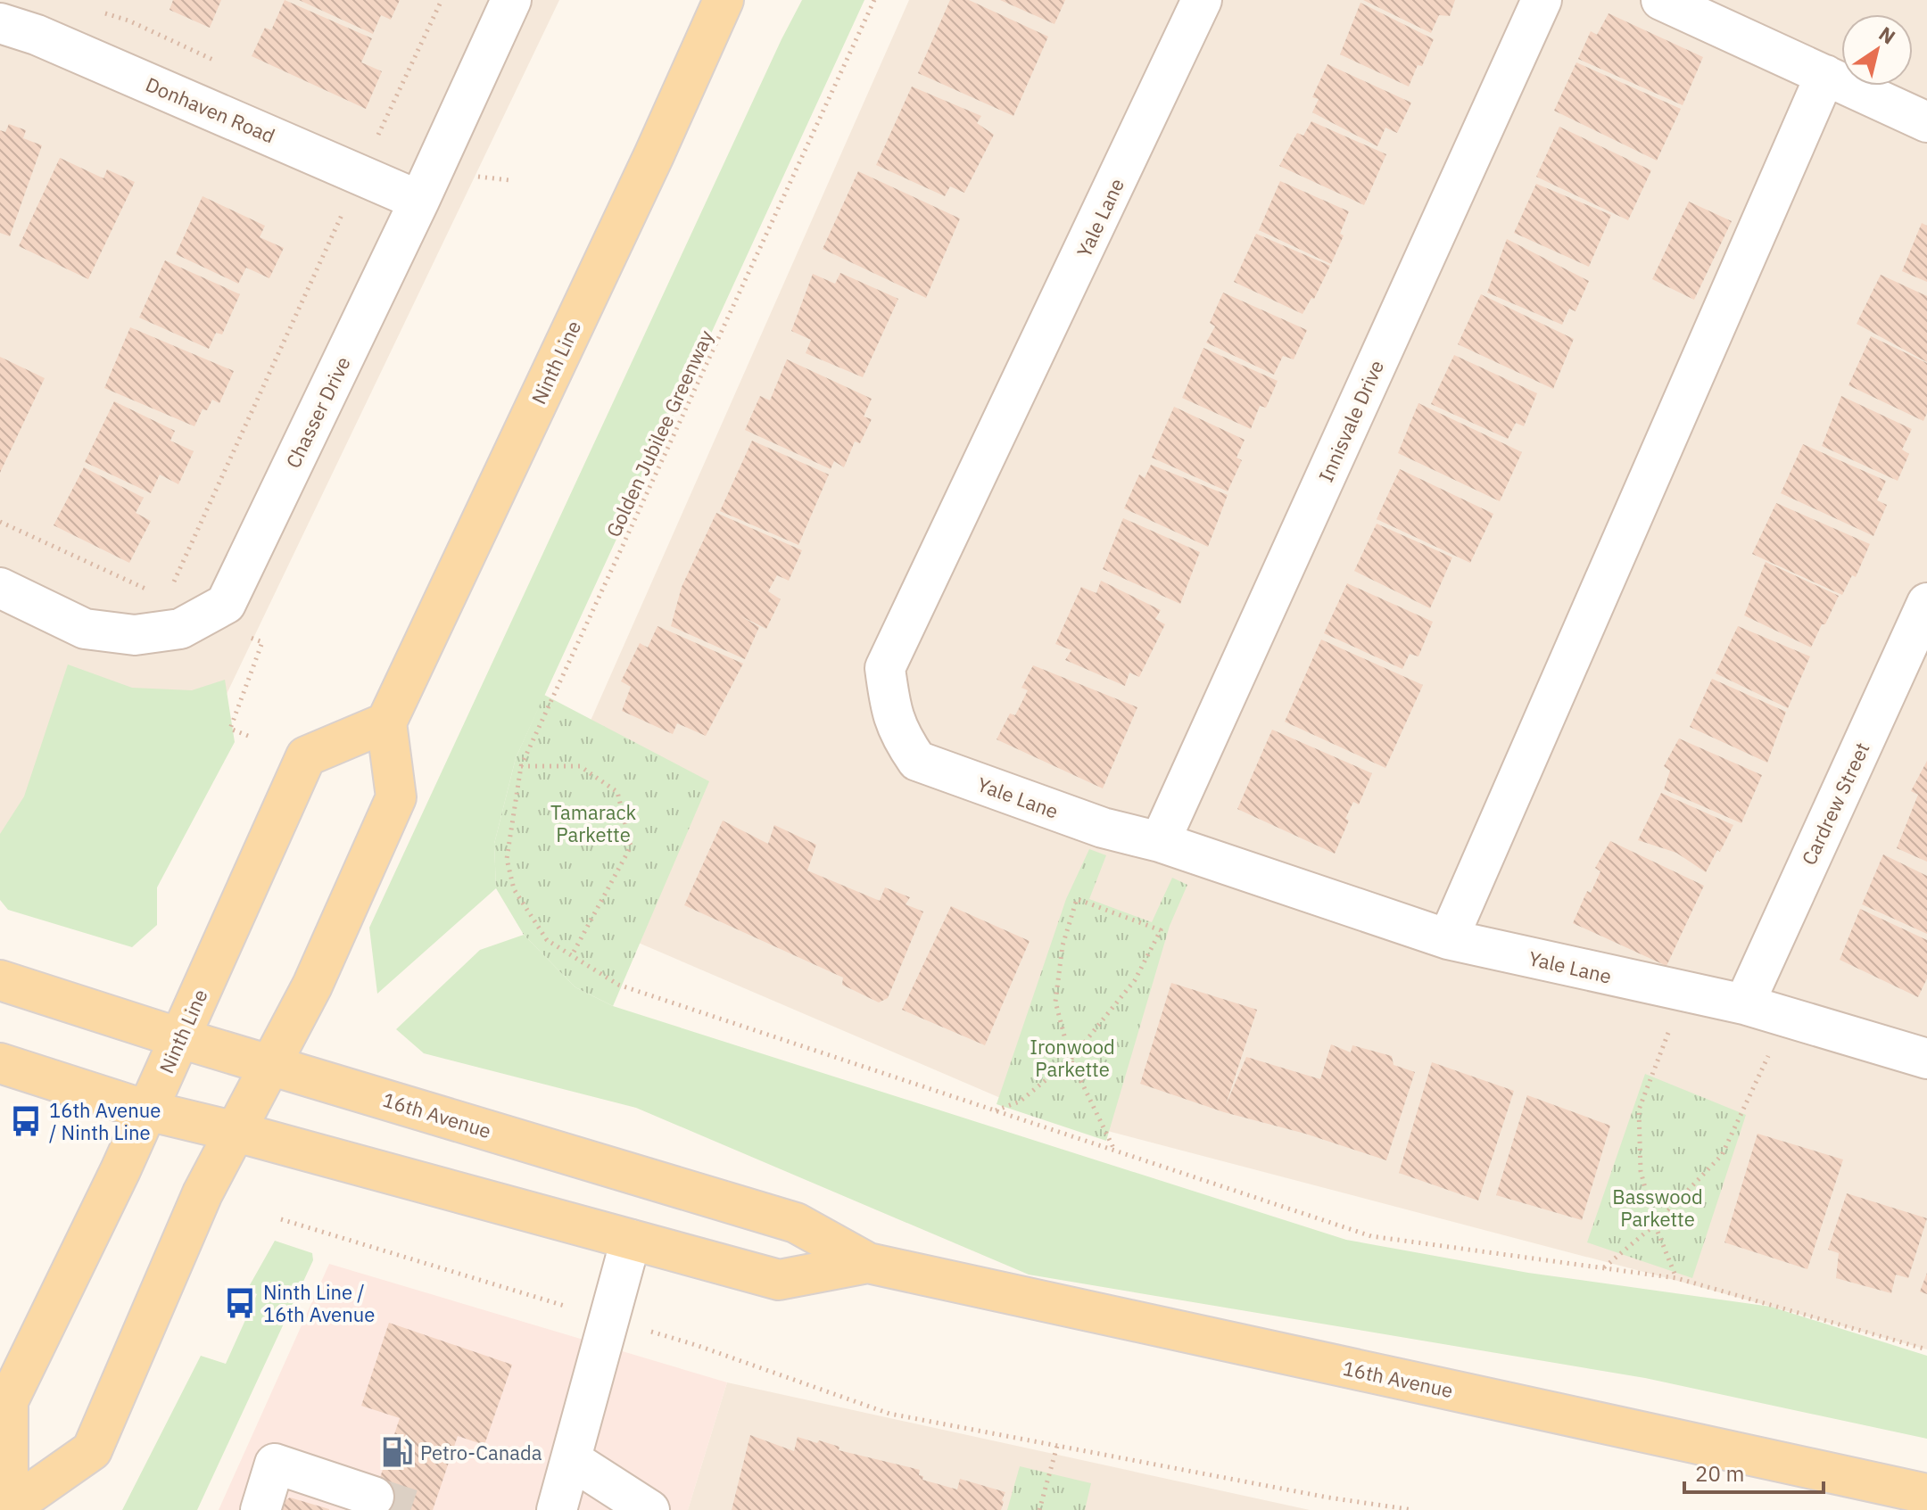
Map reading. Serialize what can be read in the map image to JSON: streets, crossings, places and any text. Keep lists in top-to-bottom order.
{
  "streets": {
    "main road": ["Ninth Line", "16th Avenue"],
    "street": [
      "Donhaven Road",
      "Yale Lane",
      "Chasser Drive",
      "Innisvale Drive",
      "Cardrew Street"
    ],
    "path": ["Golden Jubilee Greenway"]
  },
  "crossings": [
    ["Donhaven Road", "Chasser Drive"],
    ["Yale Lane", "Innisvale Drive"],
    ["Yale Lane", "Cardrew Street"],
    ["Ninth Line", "16th Avenue"]
  ],
  "parks": ["Tamarack Parkette", "Ironwood Parkette", "Basswood Parkette"],
  "places": {
    "bus stop": ["16th Avenue / Ninth Line", "Ninth Line / 16th Avenue"],
    "fuel station": ["Petro-Canada"]
  },
  "scale_bar": "20 m",
  "north": "top right"
}
